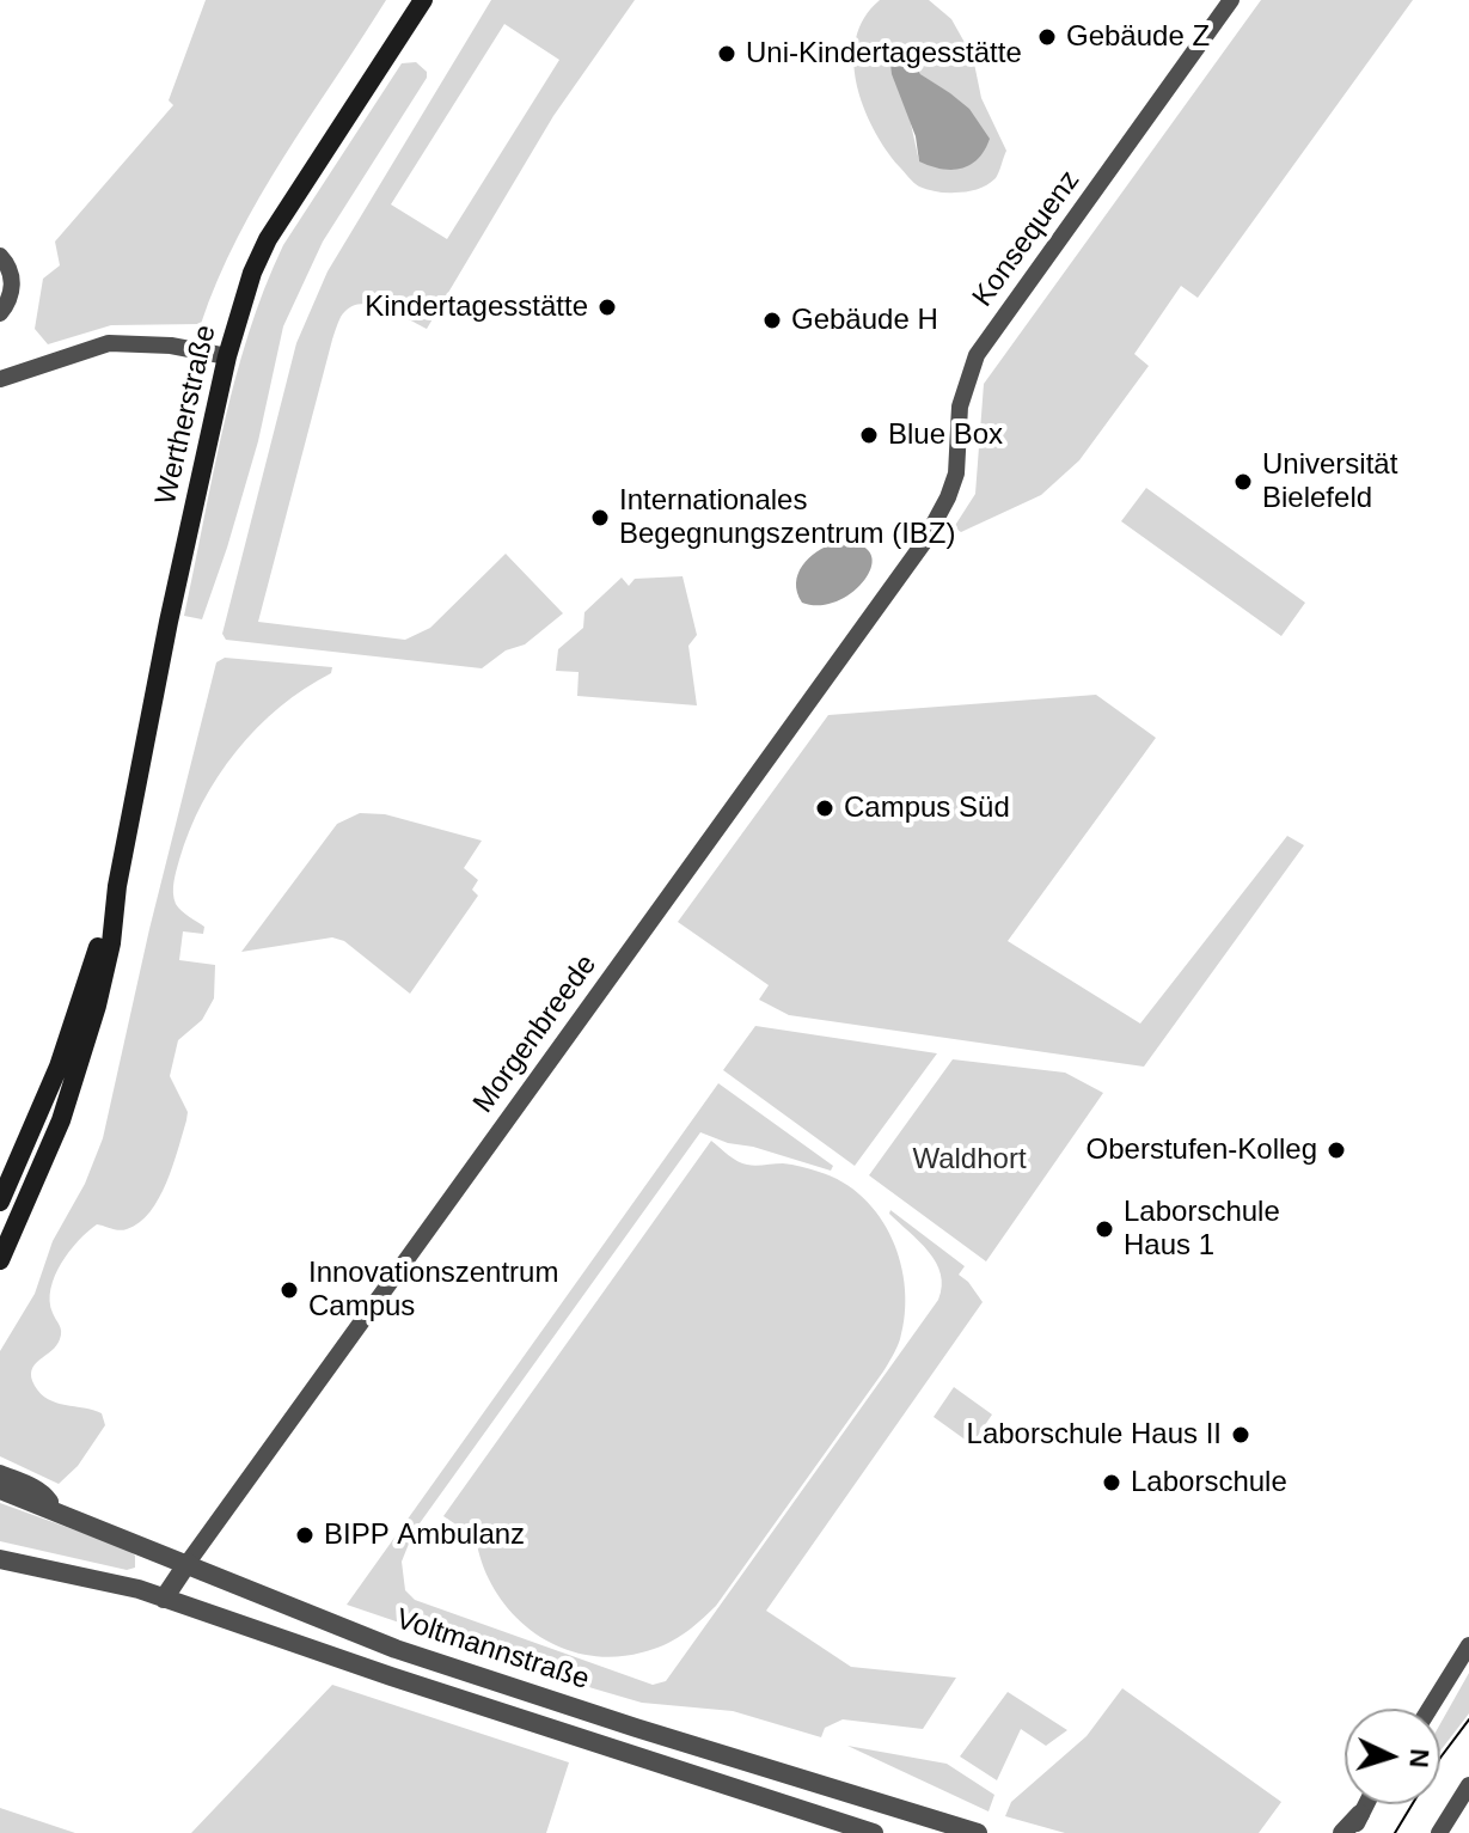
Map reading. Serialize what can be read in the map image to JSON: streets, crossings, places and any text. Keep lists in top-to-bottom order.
{
  "streets": {
    "main road": ["Wertherstraße"],
    "street": ["Konsequenz", "Morgenbreede", "Voltmannstraße"]
  },
  "crossings": [
    ["Konsequenz", "Morgenbreede"],
    ["Morgenbreede", "Voltmannstraße"]
  ],
  "parks": ["Waldhort"],
  "places": [
    "Gebäude Z",
    "Uni-Kindertagesstätte",
    "Kindertagesstätte",
    "Gebäude H",
    "Blue Box",
    "Universität Bielefeld",
    "Internationales Begegnungszentrum (IBZ)",
    "Campus Süd",
    "Oberstufen-Kolleg",
    "Laborschule Haus 1",
    "Innovationszentrum Campus",
    "Laborschule Haus II",
    "Laborschule",
    "BIPP Ambulanz"
  ],
  "north": "right"
}
